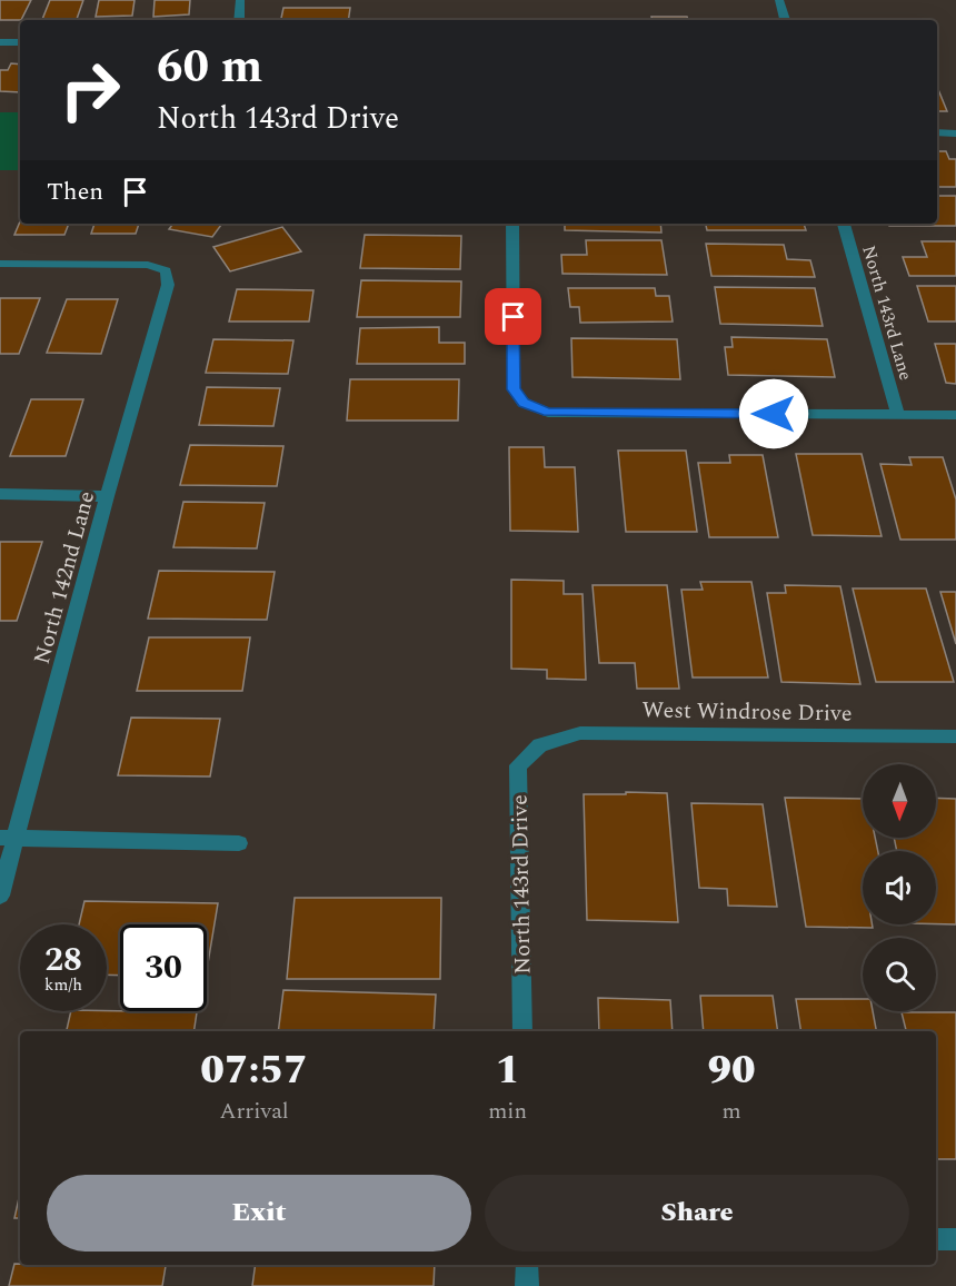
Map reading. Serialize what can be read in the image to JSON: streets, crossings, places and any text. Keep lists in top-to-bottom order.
{
  "streets": {
    "street": [
      "North 143rd Lane",
      "North 142nd Lane",
      "West Windrose Drive",
      "North 143rd Drive"
    ]
  },
  "crossings": [
    ["West Windrose Drive", "North 143rd Drive"]
  ],
  "north": "bottom",
  "page": {
    "turn": ["60 m", "North 143rd Drive"],
    "then": "Then",
    "speed": "28 km/h",
    "limit": "30",
    "eta": [
      "07:57",
      "Arrival",
      "1",
      "min",
      "90",
      "m"
    ],
    "buttons": ["Exit", "Share"]
  }
}
